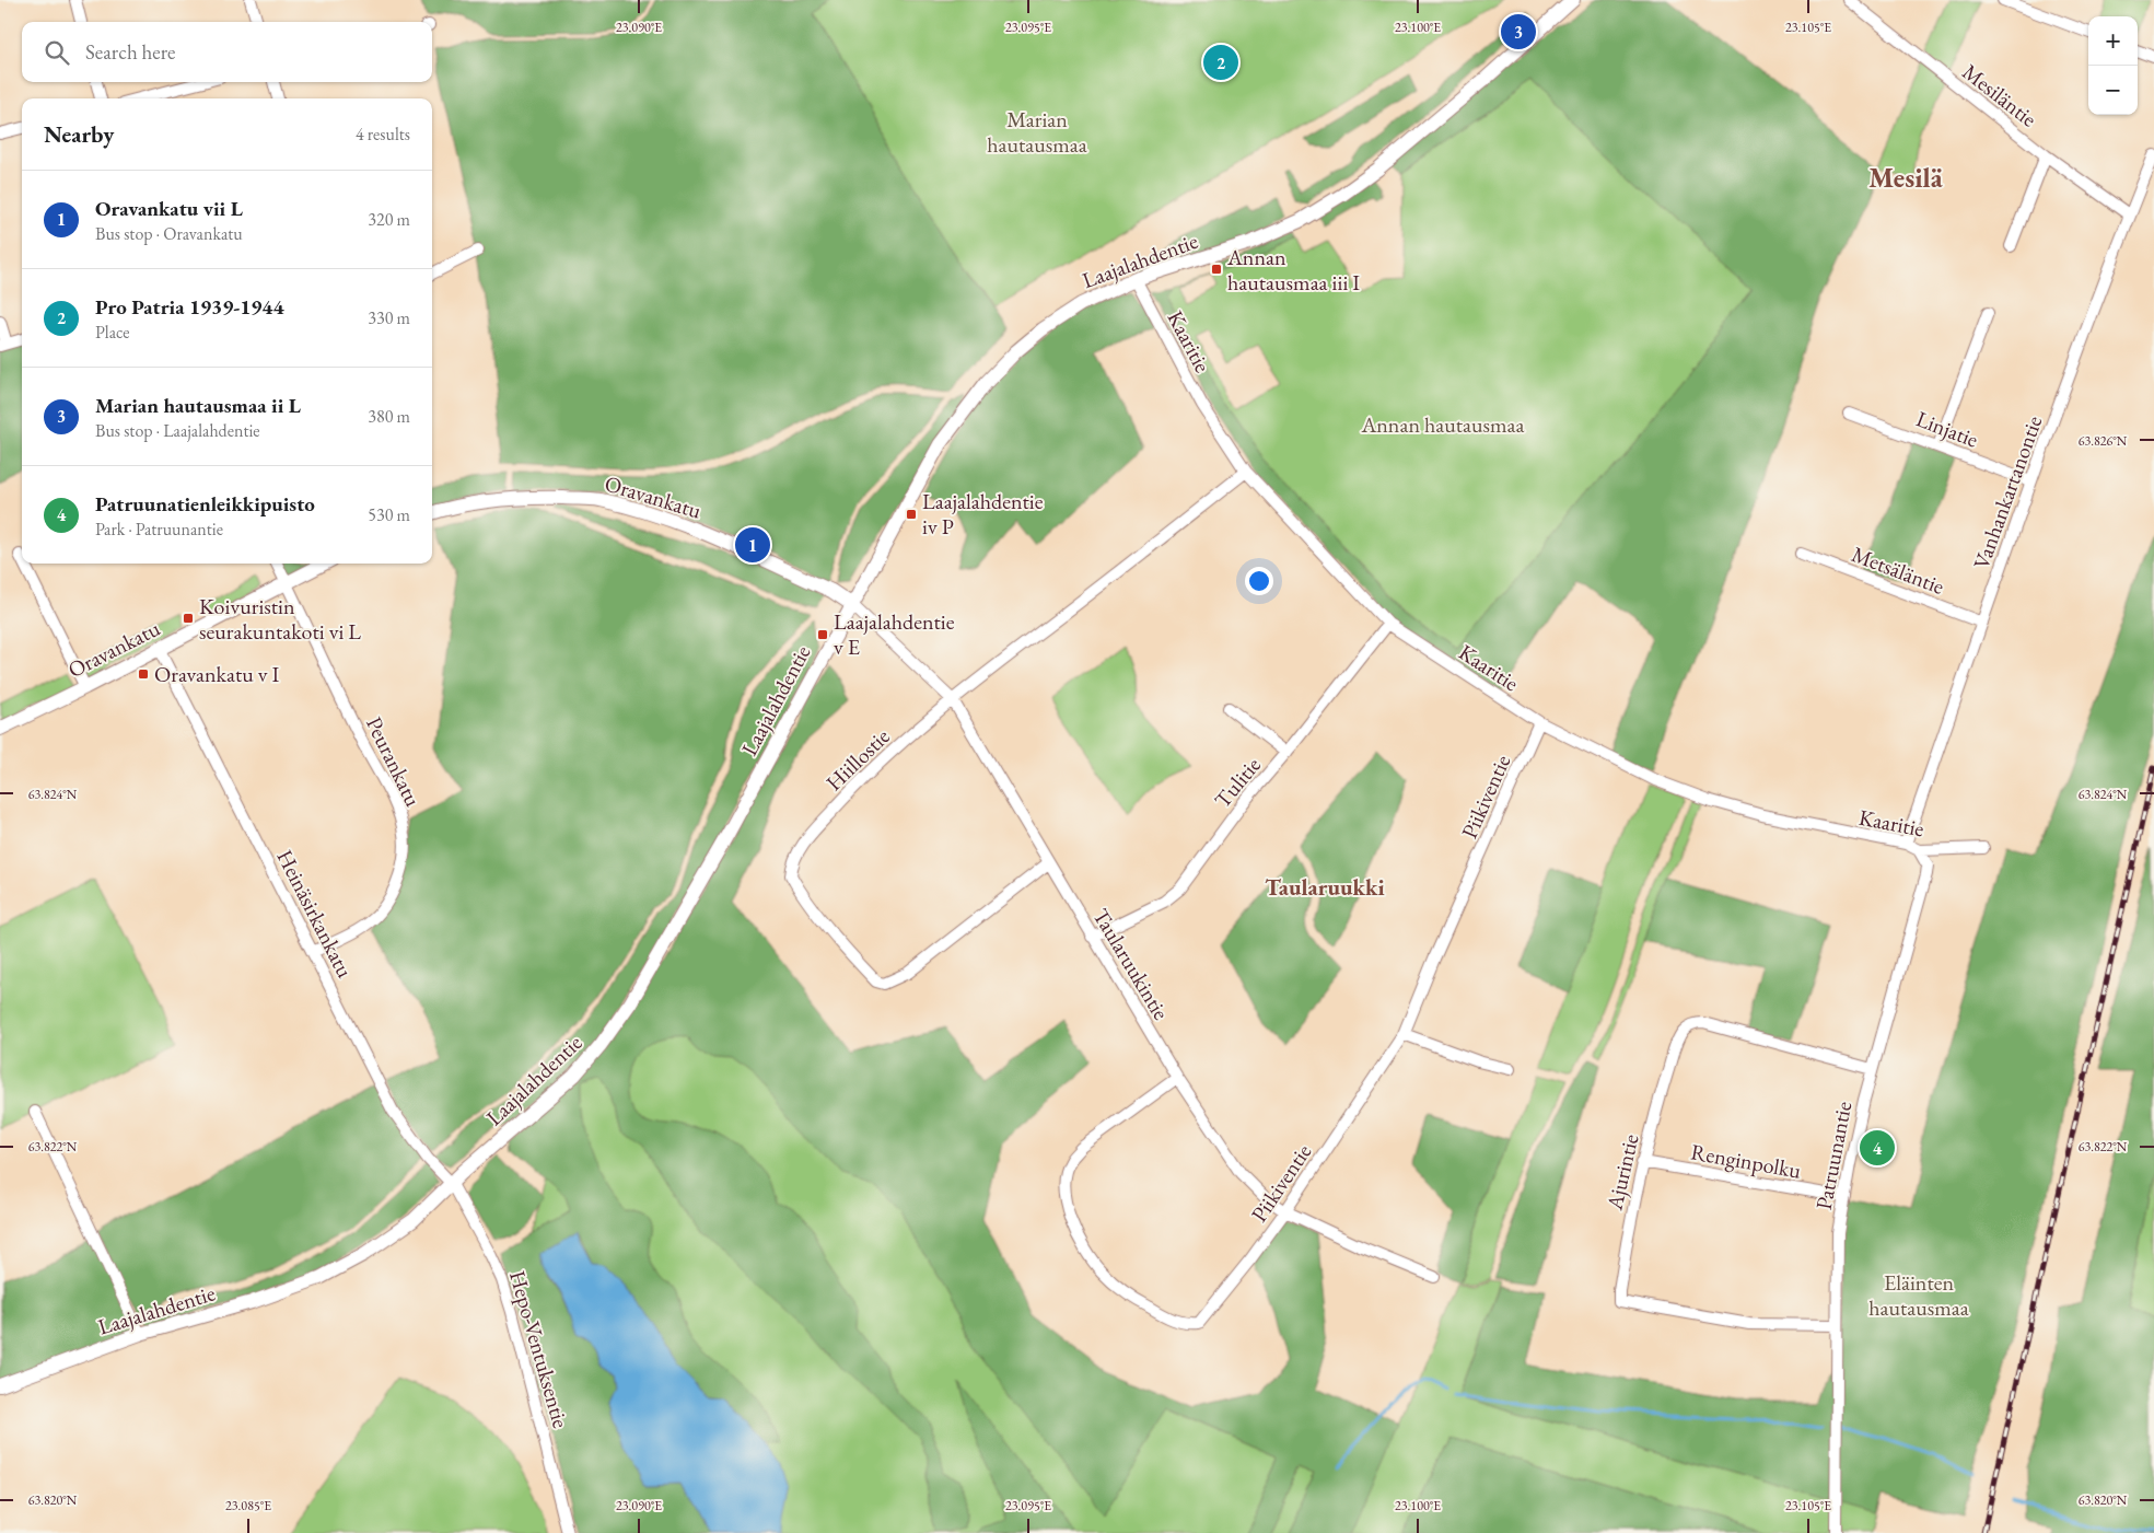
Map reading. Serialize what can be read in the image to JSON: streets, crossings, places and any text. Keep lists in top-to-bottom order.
{
  "streets": {
    "street": [
      "Mesiläntie",
      "Laajalahdentie",
      "Kaaritie",
      "Linjatie",
      "Vanhankartanontie",
      "Oravankatu",
      "Metsäläntie",
      "Hiillostie",
      "Peurankatu",
      "Tulitie",
      "Piikiventie",
      "Heinäsirkankatu",
      "Taularuukintie",
      "Patruunantie",
      "Renginpolku",
      "Ajurintie",
      "Hepo-Ventuksentie"
    ]
  },
  "crossings": [
    ["Mesiläntie", "Vanhankartanontie"],
    ["Laajalahdentie", "Kaaritie"],
    ["Laajalahdentie", "Oravankatu"],
    ["Laajalahdentie", "Heinäsirkankatu"],
    ["Laajalahdentie", "Taularuukintie"],
    ["Laajalahdentie", "Hepo-Ventuksentie"],
    ["Kaaritie", "Vanhankartanontie"],
    ["Kaaritie", "Hiillostie"],
    ["Kaaritie", "Tulitie"],
    ["Kaaritie", "Piikiventie"],
    ["Kaaritie", "Patruunantie"],
    ["Linjatie", "Vanhankartanontie"],
    ["Vanhankartanontie", "Metsäläntie"],
    ["Oravankatu", "Peurankatu"],
    ["Oravankatu", "Heinäsirkankatu"],
    ["Oravankatu", "Taularuukintie"],
    ["Hiillostie", "Taularuukintie"],
    ["Peurankatu", "Heinäsirkankatu"],
    ["Tulitie", "Taularuukintie"],
    ["Piikiventie", "Taularuukintie"],
    ["Heinäsirkankatu", "Hepo-Ventuksentie"],
    ["Patruunantie", "Renginpolku"],
    ["Patruunantie", "Ajurintie"],
    ["Renginpolku", "Ajurintie"]
  ],
  "districts": ["Mesilä", "Taularuukki"],
  "parks": ["Marian hautausmaa", "Annan hautausmaa", "Eläinten hautausmaa"],
  "places": {
    "transit": [
      "Annan hautausmaa iii I",
      "Laajalahdentie iv P",
      "Koivuristin seurakuntakoti vi L",
      "Laajalahdentie v E",
      "Oravankatu v I"
    ]
  },
  "page": {
    "pins": [
      "3",
      "2",
      "1",
      "4"
    ],
    "map_buttons": ["+", "−"],
    "search": "Search here",
    "heading": ["Nearby", "4 results"],
    "list": [
      {
        "mark": "1",
        "name": "Oravankatu vii L",
        "note": "Bus stop · Oravankatu",
        "value": "320 m"
      },
      {
        "mark": "2",
        "name": "Pro Patria 1939-1944",
        "note": "Place",
        "value": "330 m"
      },
      {
        "mark": "3",
        "name": "Marian hautausmaa ii L",
        "note": "Bus stop · Laajalahdentie",
        "value": "380 m"
      },
      {
        "mark": "4",
        "name": "Patruunatienleikkipuisto",
        "note": "Park · Patruunantie",
        "value": "530 m"
      }
    ]
  },
  "coordinates": [
    "23.090°E",
    "23.095°E",
    "23.100°E",
    "23.105°E",
    "63.826°N",
    "63.824°N",
    "63.822°N",
    "63.820°N",
    "23.085°E"
  ]
}
